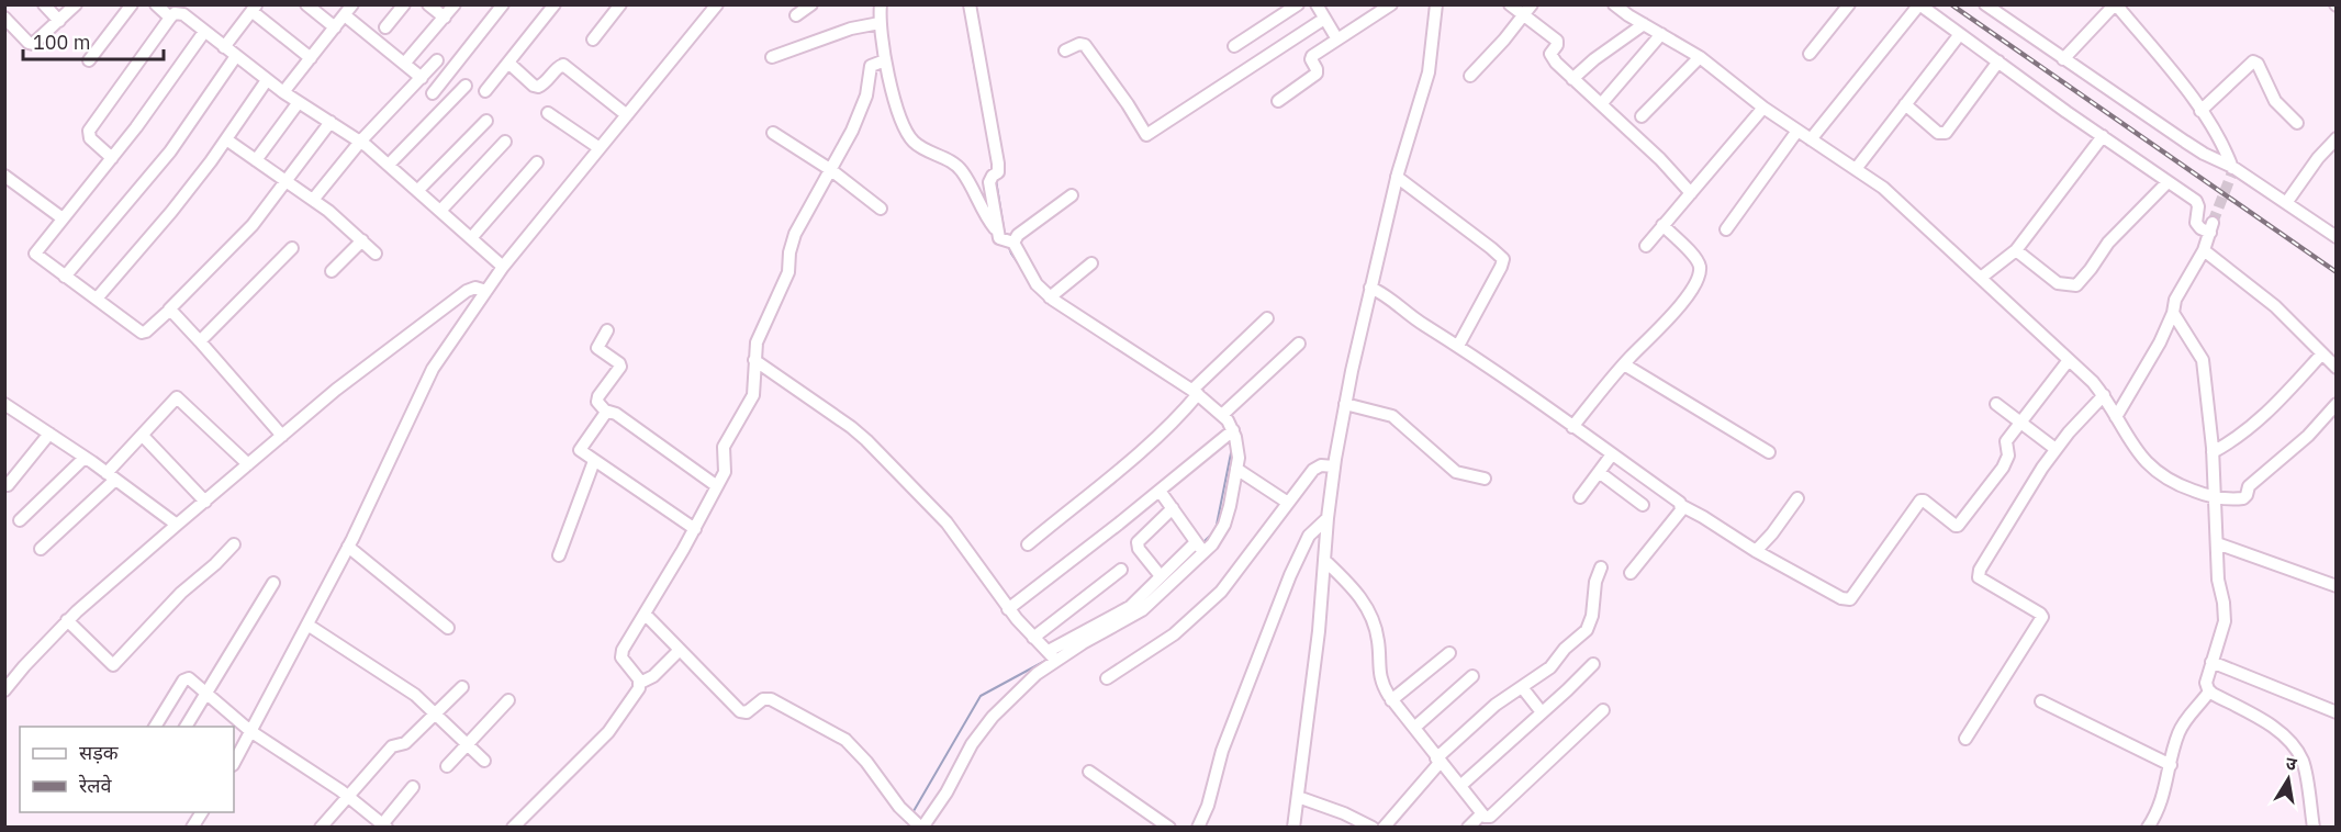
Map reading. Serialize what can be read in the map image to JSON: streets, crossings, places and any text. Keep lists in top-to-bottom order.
{
  "legend": ["सड़क", "रेलवे"],
  "scale_bar": "100 m",
  "north": "top"
}
